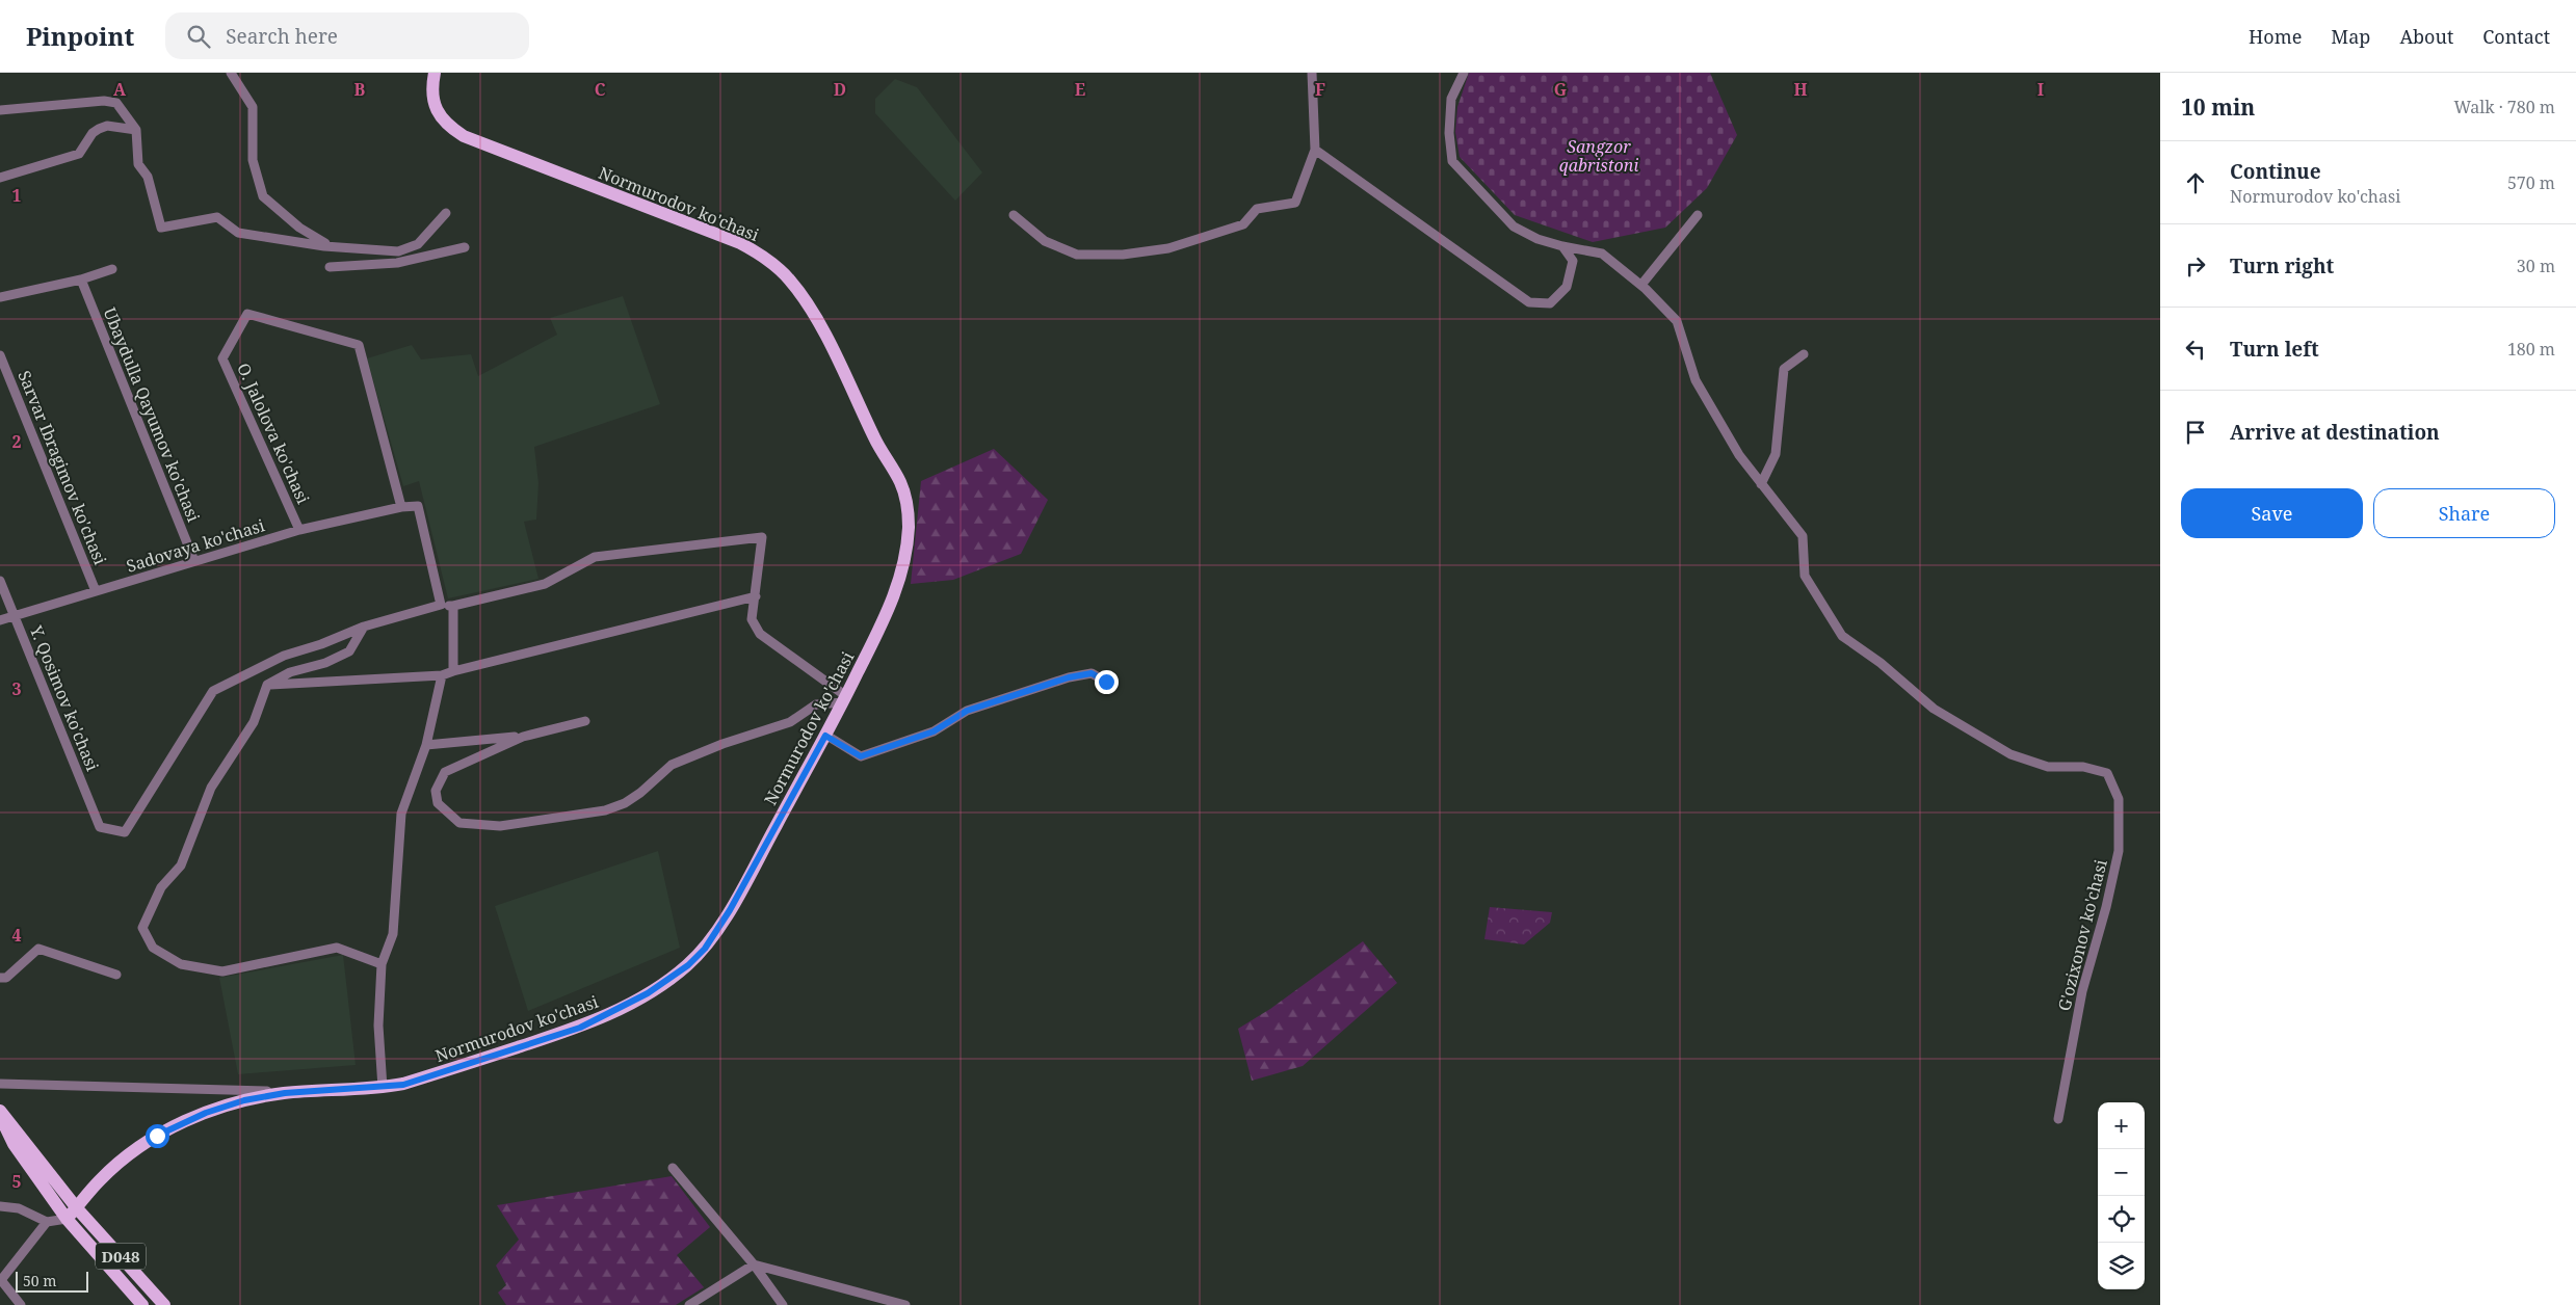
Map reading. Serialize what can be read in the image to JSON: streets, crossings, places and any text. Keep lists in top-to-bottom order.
{
  "streets": {
    "main road": ["Normurodov ko'chasi", "D048"],
    "street": [
      "Ubaydulla Qayumov ko'chasi",
      "O. Jalolova ko'chasi",
      "Sarvar Ibragimov ko'chasi",
      "Sadovaya ko'chasi",
      "Y. Qosimov ko'chasi",
      "G'ozixonov ko'chasi"
    ]
  },
  "crossings": [
    ["Normurodov ko'chasi", "D048"],
    ["Ubaydulla Qayumov ko'chasi", "Sadovaya ko'chasi"],
    ["O. Jalolova ko'chasi", "Sadovaya ko'chasi"],
    ["Sarvar Ibragimov ko'chasi", "Sadovaya ko'chasi"],
    ["Sadovaya ko'chasi", "Y. Qosimov ko'chasi"]
  ],
  "parks": ["Sangzor qabristoni"],
  "scale_bar": "50 m",
  "page": {
    "header": "Pinpoint",
    "search": "Search here",
    "nav": [
      "Home",
      "Map",
      "About",
      "Contact"
    ],
    "heading": ["10 min", "Walk · 780 m"],
    "list": [
      ["Continue", "Normurodov ko'chasi", "570 m"],
      ["Turn right", "30 m"],
      ["Turn left", "180 m"],
      "Arrive at destination"
    ],
    "buttons": ["Save", "Share"],
    "map_buttons": ["+", "−"],
    "scale": "50 m"
  },
  "grid": {
    "columns": [
      "A",
      "B",
      "C",
      "D",
      "E",
      "F",
      "G",
      "H",
      "I"
    ],
    "rows": [
      "1",
      "2",
      "3",
      "4",
      "5"
    ]
  }
}
